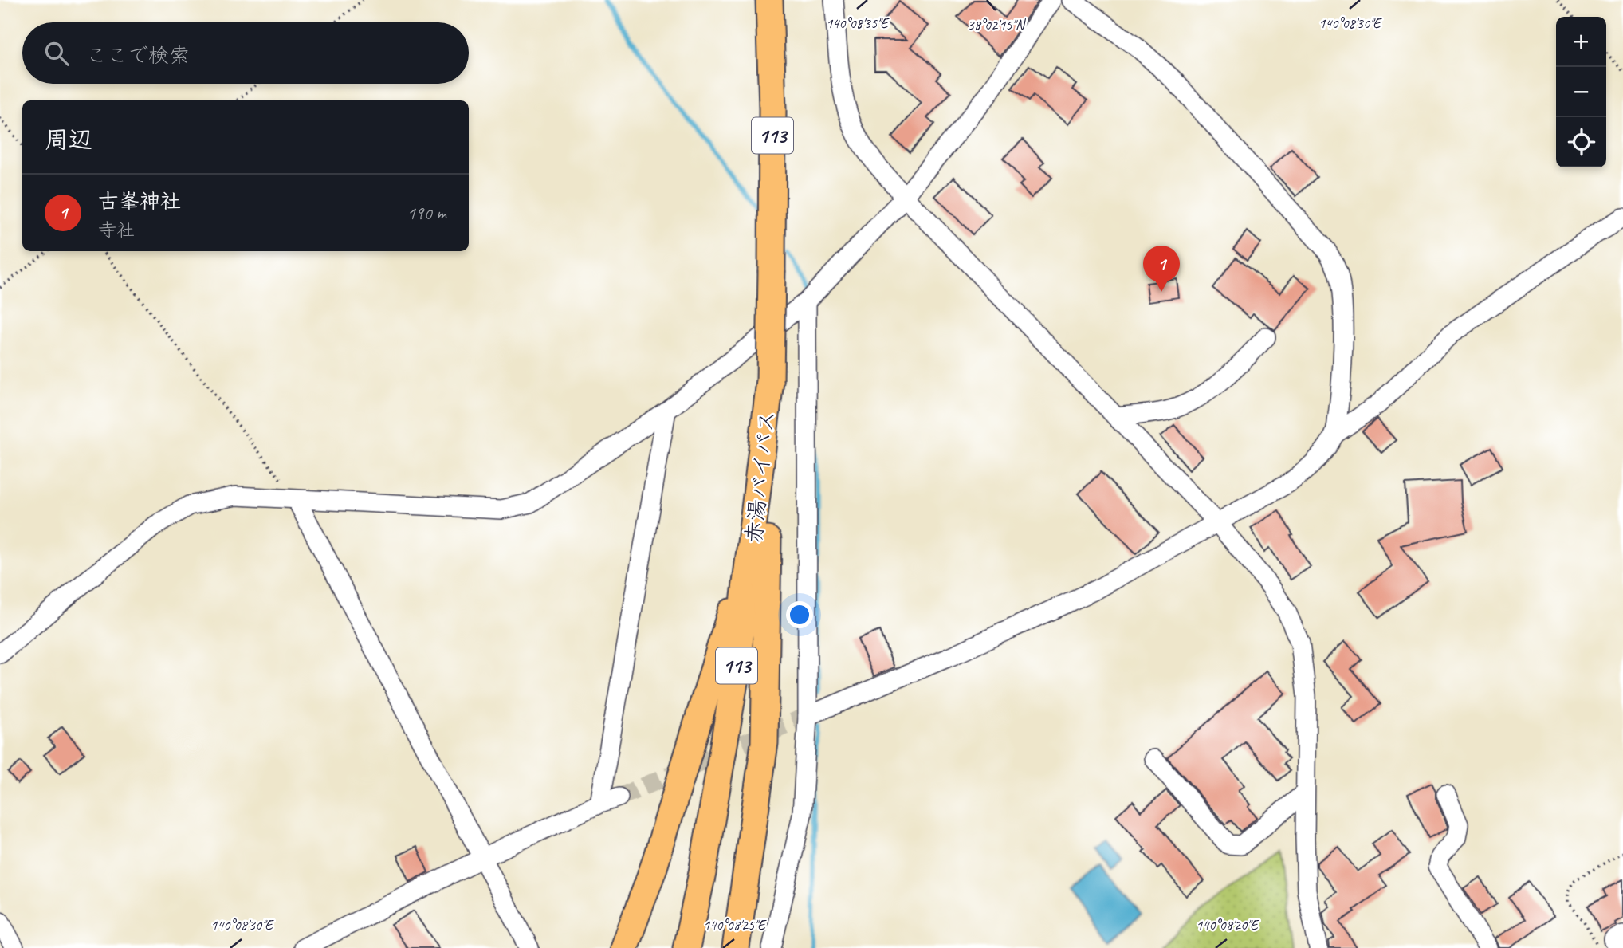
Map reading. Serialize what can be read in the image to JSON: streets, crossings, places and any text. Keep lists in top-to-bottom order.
{
  "streets": {
    "highway": ["113", "赤湯バイパス"]
  },
  "page": {
    "map_buttons": ["+", "−"],
    "search": "ここで検索",
    "heading": "周辺",
    "list": [
      {
        "mark": "1",
        "name": "古峯神社",
        "note": "寺社",
        "value": "190 m"
      }
    ],
    "pins": "1"
  },
  "coordinates": [
    "140°08'35\"E",
    "140°08'30\"E",
    "38°02'15\"N",
    "140°08'25\"E",
    "140°08'20\"E"
  ]
}
